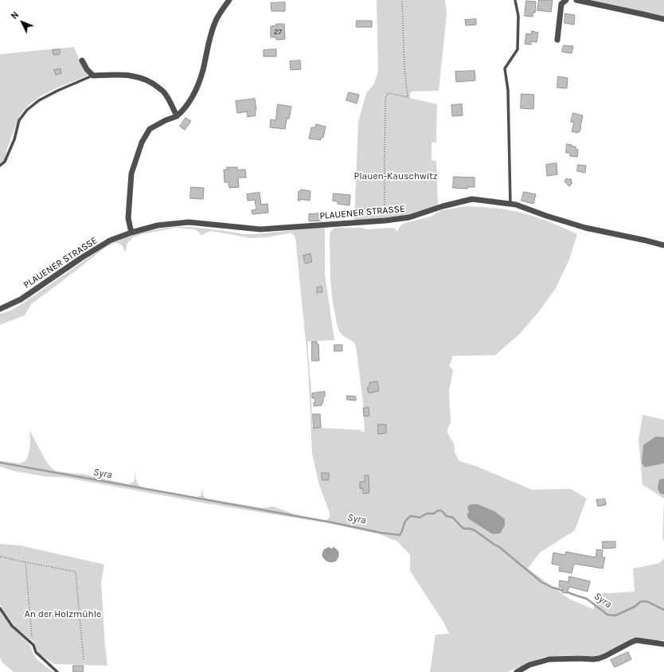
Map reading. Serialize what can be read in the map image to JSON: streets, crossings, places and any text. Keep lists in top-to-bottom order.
{
  "streets": {
    "street": ["PLAUENER STRASSE"]
  },
  "water": ["Syra"],
  "parks": ["Plauen-Kauschwitz", "An der Holzmühle"],
  "house_numbers": ["27"],
  "north": "top left"
}
